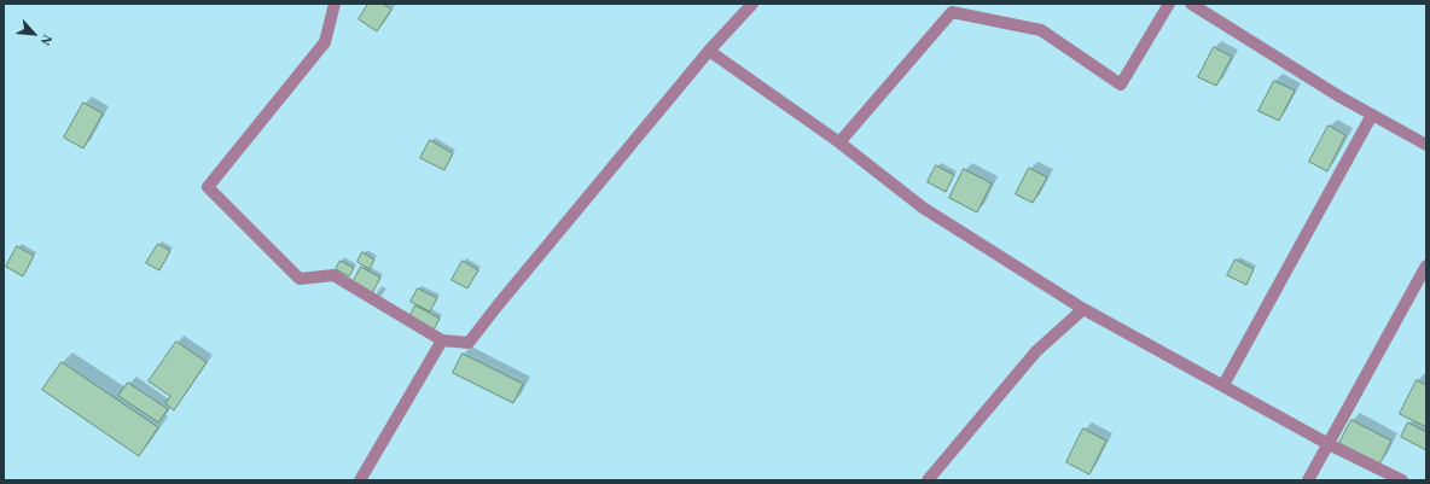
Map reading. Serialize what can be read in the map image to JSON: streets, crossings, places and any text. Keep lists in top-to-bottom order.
{
  "north": "bottom right"
}
